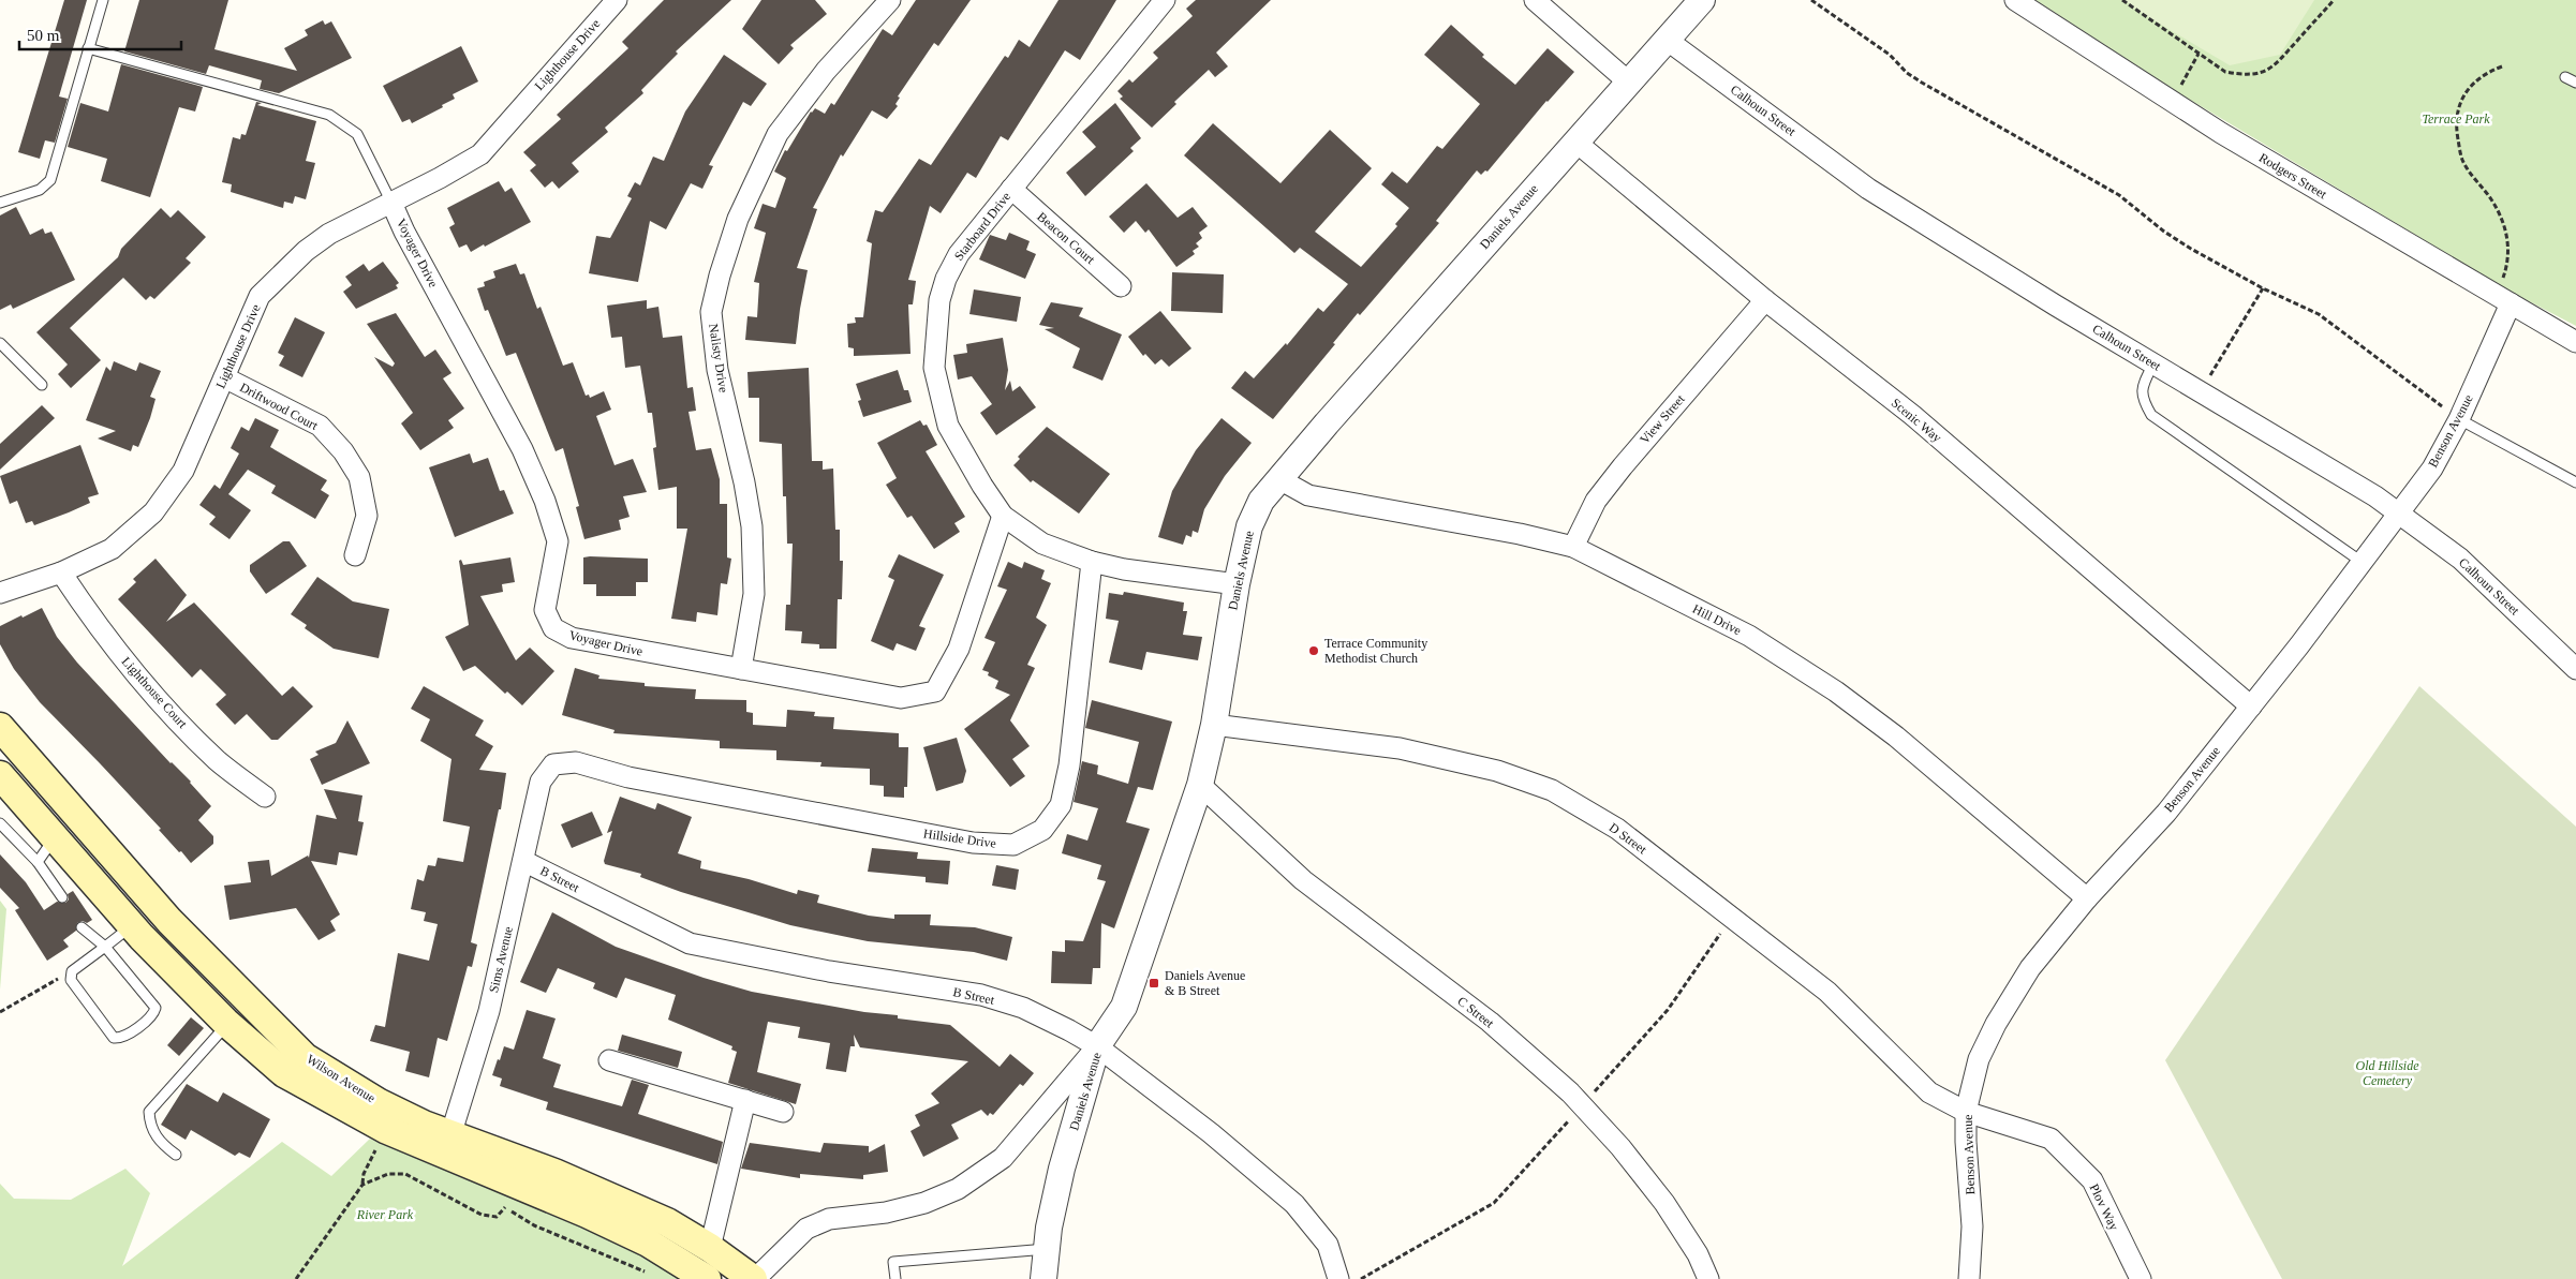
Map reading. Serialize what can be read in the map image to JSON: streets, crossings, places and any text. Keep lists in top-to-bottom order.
{
  "streets": {
    "main road": ["Wilson Avenue"],
    "street": [
      "Lighthouse Drive",
      "Calhoun Street",
      "Rodgers Street",
      "Daniels Avenue",
      "Starboard Drive",
      "Beacon Court",
      "Voyager Drive",
      "Nalisty Drive",
      "Driftwood Court",
      "View Street",
      "Scenic Way",
      "Benson Avenue",
      "Hill Drive",
      "Lighthouse Court",
      "Hillside Drive",
      "D Street",
      "B Street",
      "Sims Avenue",
      "C Street",
      "Plov Way"
    ]
  },
  "crossings": [
    ["Lighthouse Drive", "Voyager Drive"],
    ["Lighthouse Drive", "Driftwood Court"],
    ["Lighthouse Drive", "Lighthouse Court"],
    ["Calhoun Street", "Daniels Avenue"],
    ["Calhoun Street", "Benson Avenue"],
    ["Rodgers Street", "Benson Avenue"],
    ["Daniels Avenue", "Scenic Way"],
    ["Daniels Avenue", "Hill Drive"],
    ["Daniels Avenue", "D Street"],
    ["Daniels Avenue", "B Street"],
    ["Daniels Avenue", "C Street"],
    ["Starboard Drive", "Beacon Court"],
    ["Starboard Drive", "Voyager Drive"],
    ["Starboard Drive", "Hillside Drive"],
    ["Voyager Drive", "Nalisty Drive"],
    ["View Street", "Scenic Way"],
    ["View Street", "Hill Drive"],
    ["Scenic Way", "Benson Avenue"],
    ["Benson Avenue", "Hill Drive"],
    ["Benson Avenue", "D Street"],
    ["Benson Avenue", "Plov Way"],
    ["Hillside Drive", "Sims Avenue"],
    ["D Street", "Plov Way"],
    ["B Street", "Sims Avenue"],
    ["Sims Avenue", "Wilson Avenue"]
  ],
  "parks": ["Terrace Park", "Old Hillside Cemetery", "River Park"],
  "places": {
    "other": ["Terrace Community Methodist Church"],
    "transit": ["Daniels Avenue & B Street"]
  },
  "scale_bar": "50 m"
}
